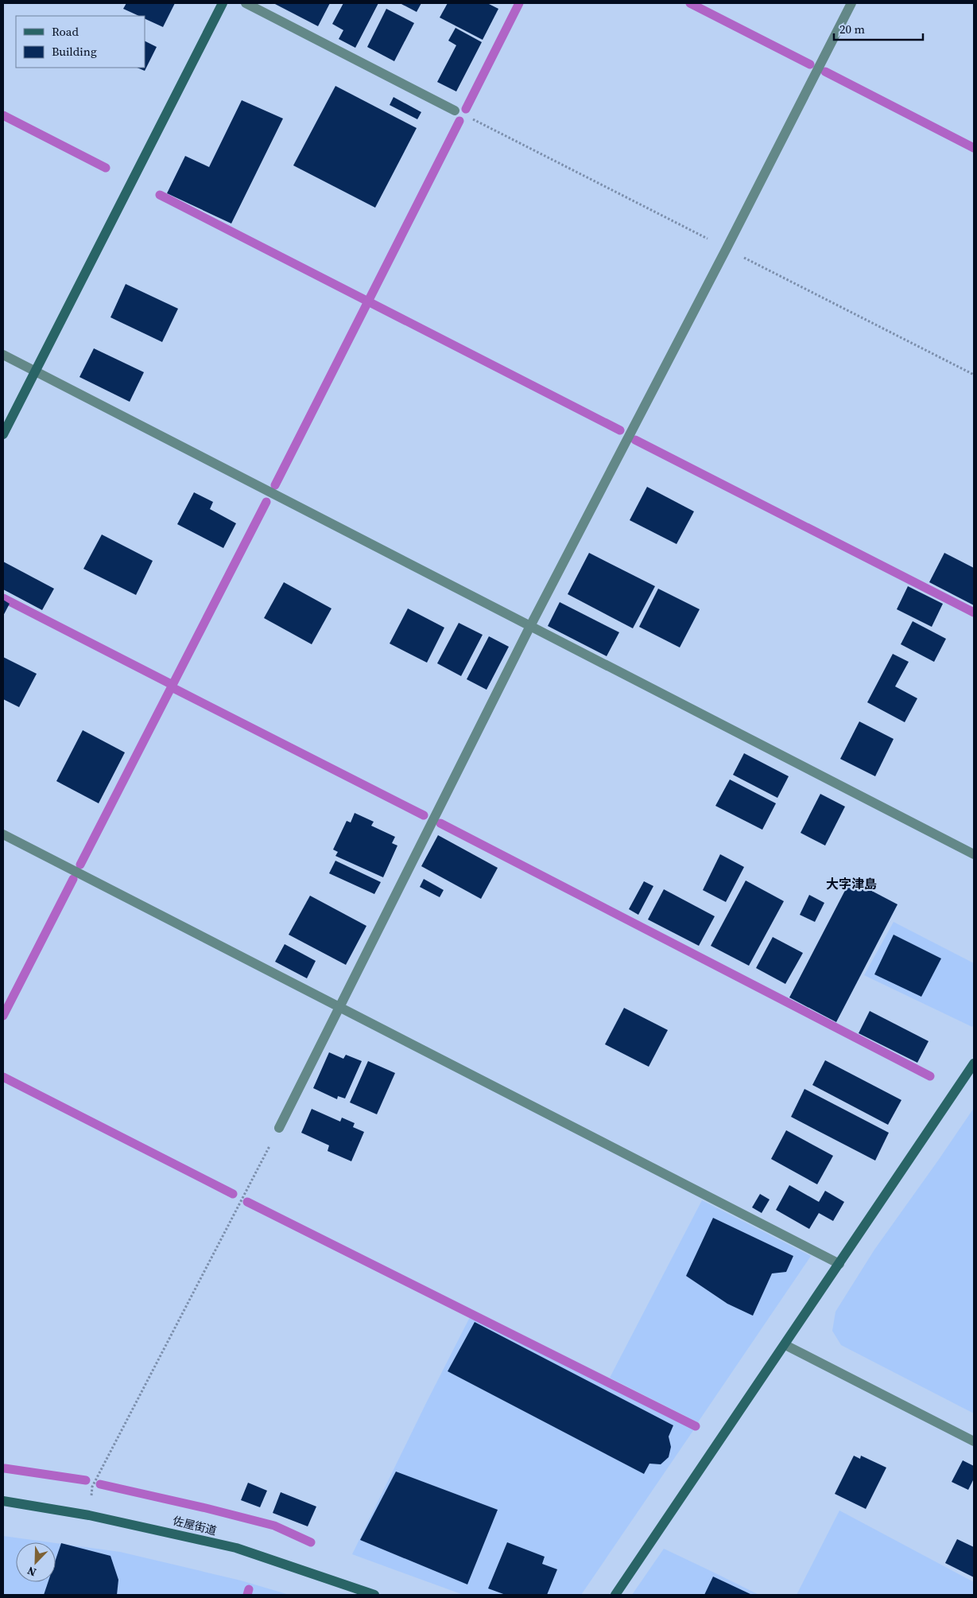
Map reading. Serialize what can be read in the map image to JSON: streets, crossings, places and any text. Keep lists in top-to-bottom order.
{
  "streets": {
    "street": ["佐屋街道"]
  },
  "districts": ["大字津島"],
  "legend": ["Road", "Building"],
  "scale_bar": "20 m",
  "north": "bottom left"
}
